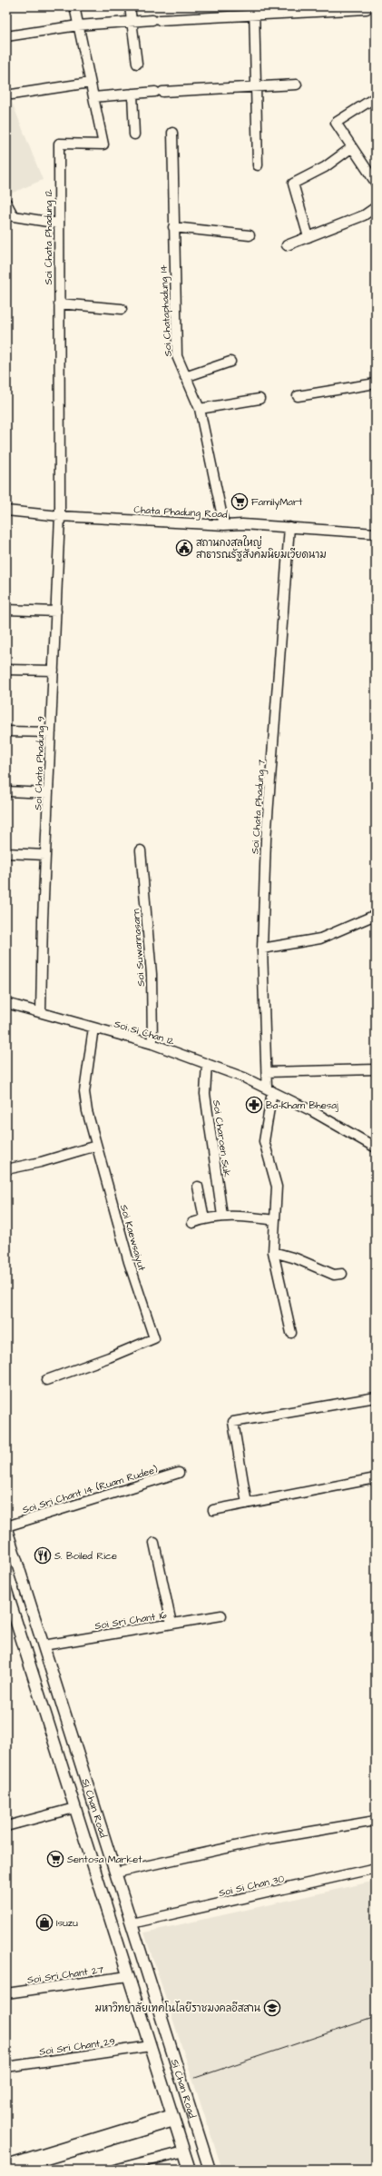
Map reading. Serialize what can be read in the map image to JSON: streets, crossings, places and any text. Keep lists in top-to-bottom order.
{
  "streets": {
    "main road": ["Si Chan Road"],
    "street": [
      "Soi Chata Phadung 12",
      "Soi Chataphadung 14",
      "Chata Phadung Road",
      "Soi Chata Phadung 9",
      "Soi Chata Phadung 7",
      "Soi Suwannasarn",
      "Soi Si Chan 12",
      "Soi Charoen Suk",
      "Soi Kaewsaiyut",
      "Soi Sri Chant 14 (Ruam Rudee)",
      "Soi Sri Chant 16",
      "Soi Si Chan 30",
      "Soi Sri Chant 27",
      "Soi Sri Chant 29"
    ]
  },
  "crossings": [
    ["Soi Chata Phadung 12", "Chata Phadung Road"],
    ["Soi Chata Phadung 12", "Soi Chata Phadung 9"],
    ["Soi Chataphadung 14", "Chata Phadung Road"],
    ["Chata Phadung Road", "Soi Chata Phadung 9"],
    ["Chata Phadung Road", "Soi Chata Phadung 7"],
    ["Soi Chata Phadung 9", "Soi Si Chan 12"],
    ["Soi Chata Phadung 7", "Soi Si Chan 12"],
    ["Soi Suwannasarn", "Soi Si Chan 12"],
    ["Soi Si Chan 12", "Soi Charoen Suk"],
    ["Soi Si Chan 12", "Soi Kaewsaiyut"],
    ["Soi Sri Chant 16", "Si Chan Road"],
    ["Si Chan Road", "Soi Si Chan 30"],
    ["Si Chan Road", "Soi Sri Chant 27"],
    ["Si Chan Road", "Soi Sri Chant 29"]
  ],
  "places": {
    "supermarket": ["FamilyMart", "Sentosa Market"],
    "public building": ["สถานกงสุลใหญ่ สาธารณรัฐสังคมนิยมเวียดนาม"],
    "pharmacy": ["Ba-Kham Bhesaj"],
    "restaurant": ["S. Boiled Rice"],
    "shop": ["Isuzu"],
    "school or university": ["มหาวิทยาลัยเทคโนโลยีราชมงคลอีสสาน"]
  }
}
